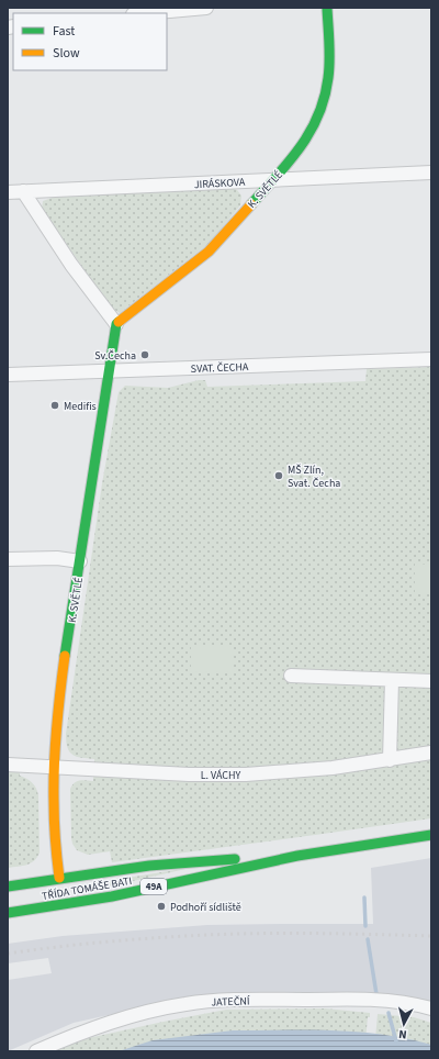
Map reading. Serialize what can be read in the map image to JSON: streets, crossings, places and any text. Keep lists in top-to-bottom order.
{
  "streets": {
    "street": [
      "JIRÁSKOVA",
      "K. SVĚTLÉ",
      "SVAT. ČECHA",
      "L. VÁCHY",
      "49A",
      "TŘÍDA TOMÁŠE BATI",
      "JATEČNÍ"
    ]
  },
  "crossings": [
    ["JIRÁSKOVA", "K. SVĚTLÉ"],
    ["K. SVĚTLÉ", "SVAT. ČECHA"],
    ["K. SVĚTLÉ", "L. VÁCHY"],
    ["K. SVĚTLÉ", "TŘÍDA TOMÁŠE BATI"]
  ],
  "places": [
    "Sv.Čecha",
    "Medifis",
    "MŠ Zlín, Svat. Čecha",
    "Podhoří sídliště"
  ],
  "legend": ["Fast", "Slow"],
  "north": "bottom"
}
